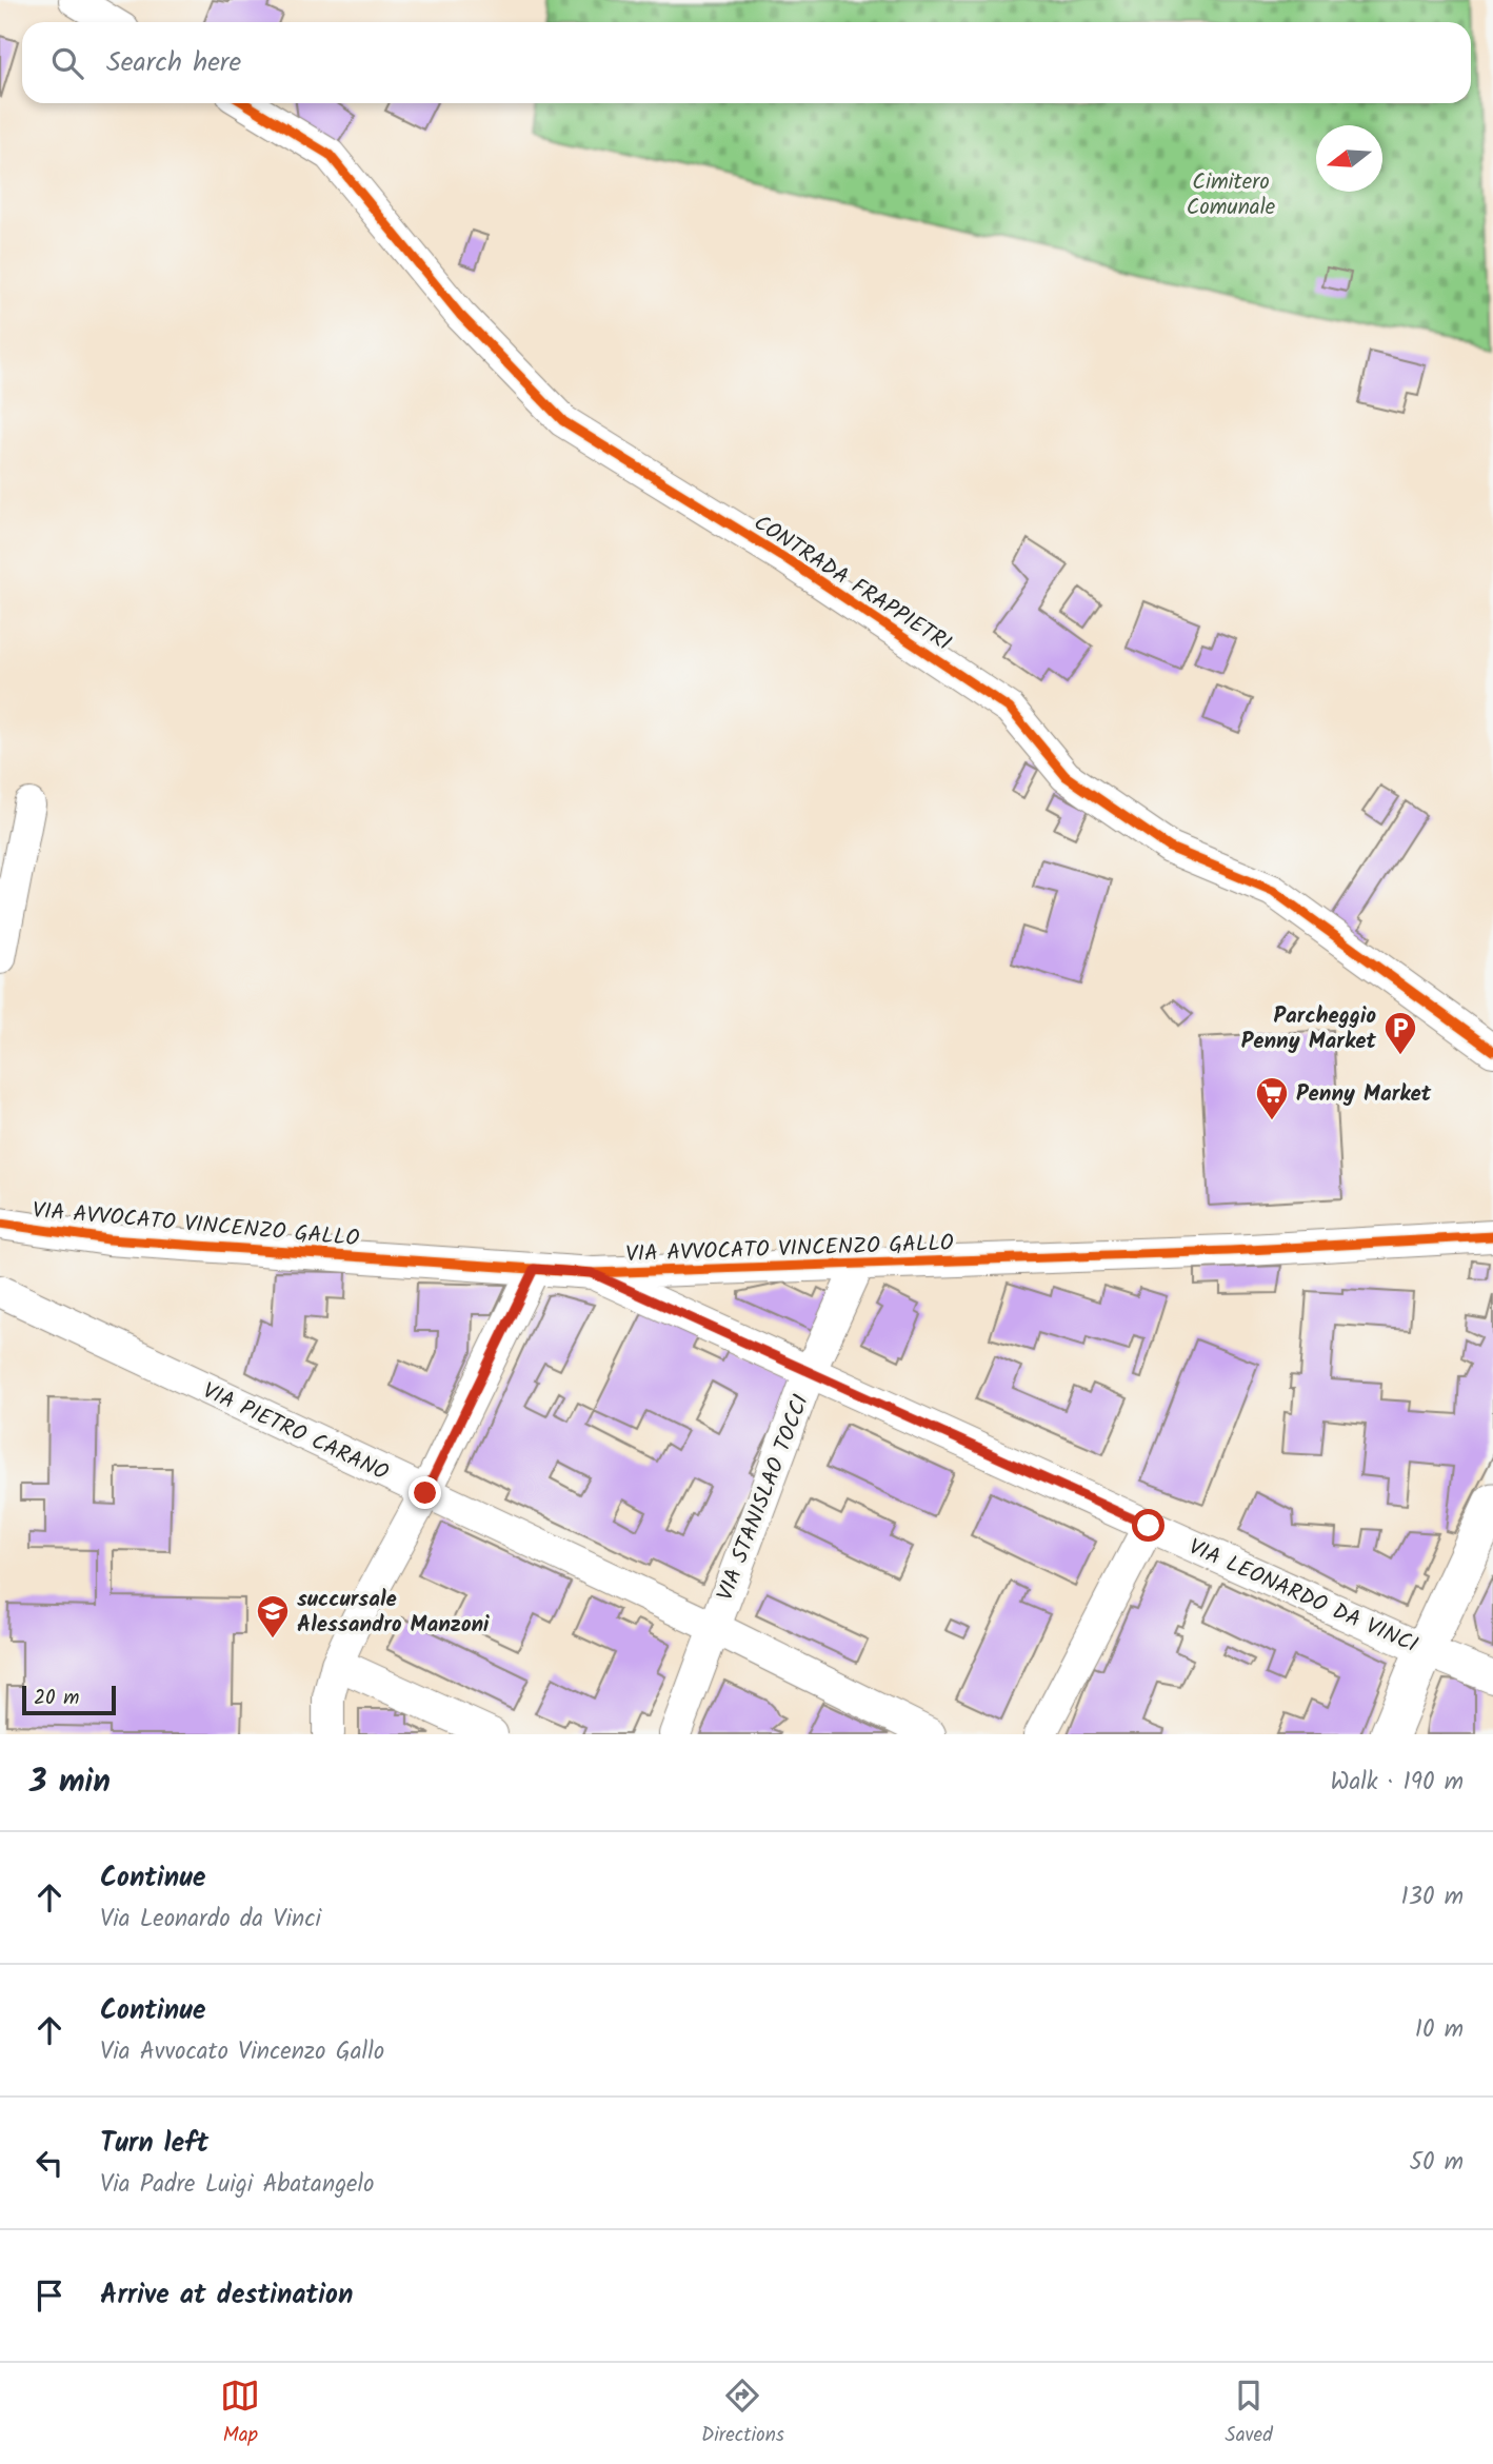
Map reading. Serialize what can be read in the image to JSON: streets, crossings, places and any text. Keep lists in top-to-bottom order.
{
  "streets": {
    "street": [
      "CONTRADA FRAPPIETRI",
      "VIA AVVOCATO VINCENZO GALLO",
      "VIA PIETRO CARANO",
      "VIA STANISLAO TOCCI",
      "VIA LEONARDO DA VINCI"
    ]
  },
  "crossings": [
    ["VIA AVVOCATO VINCENZO GALLO", "VIA STANISLAO TOCCI"],
    ["VIA AVVOCATO VINCENZO GALLO", "VIA LEONARDO DA VINCI"],
    ["VIA PIETRO CARANO", "VIA STANISLAO TOCCI"],
    ["VIA STANISLAO TOCCI", "VIA LEONARDO DA VINCI"]
  ],
  "parks": ["Cimitero Comunale"],
  "places": {
    "parking": ["Parcheggio Penny Market"],
    "supermarket": ["Penny Market"],
    "school or university": ["succursale Alessandro Manzoni"]
  },
  "scale_bar": "20 m",
  "north": "left",
  "page": {
    "search": "Search here",
    "scale": "20 m",
    "heading": ["3 min", "Walk · 190 m"],
    "list": [
      ["Continue", "Via Leonardo da Vinci", "130 m"],
      ["Continue", "Via Avvocato Vincenzo Gallo", "10 m"],
      ["Turn left", "Via Padre Luigi Abatangelo", "50 m"],
      "Arrive at destination"
    ],
    "nav": ["Map", "Directions", "Saved"]
  }
}
